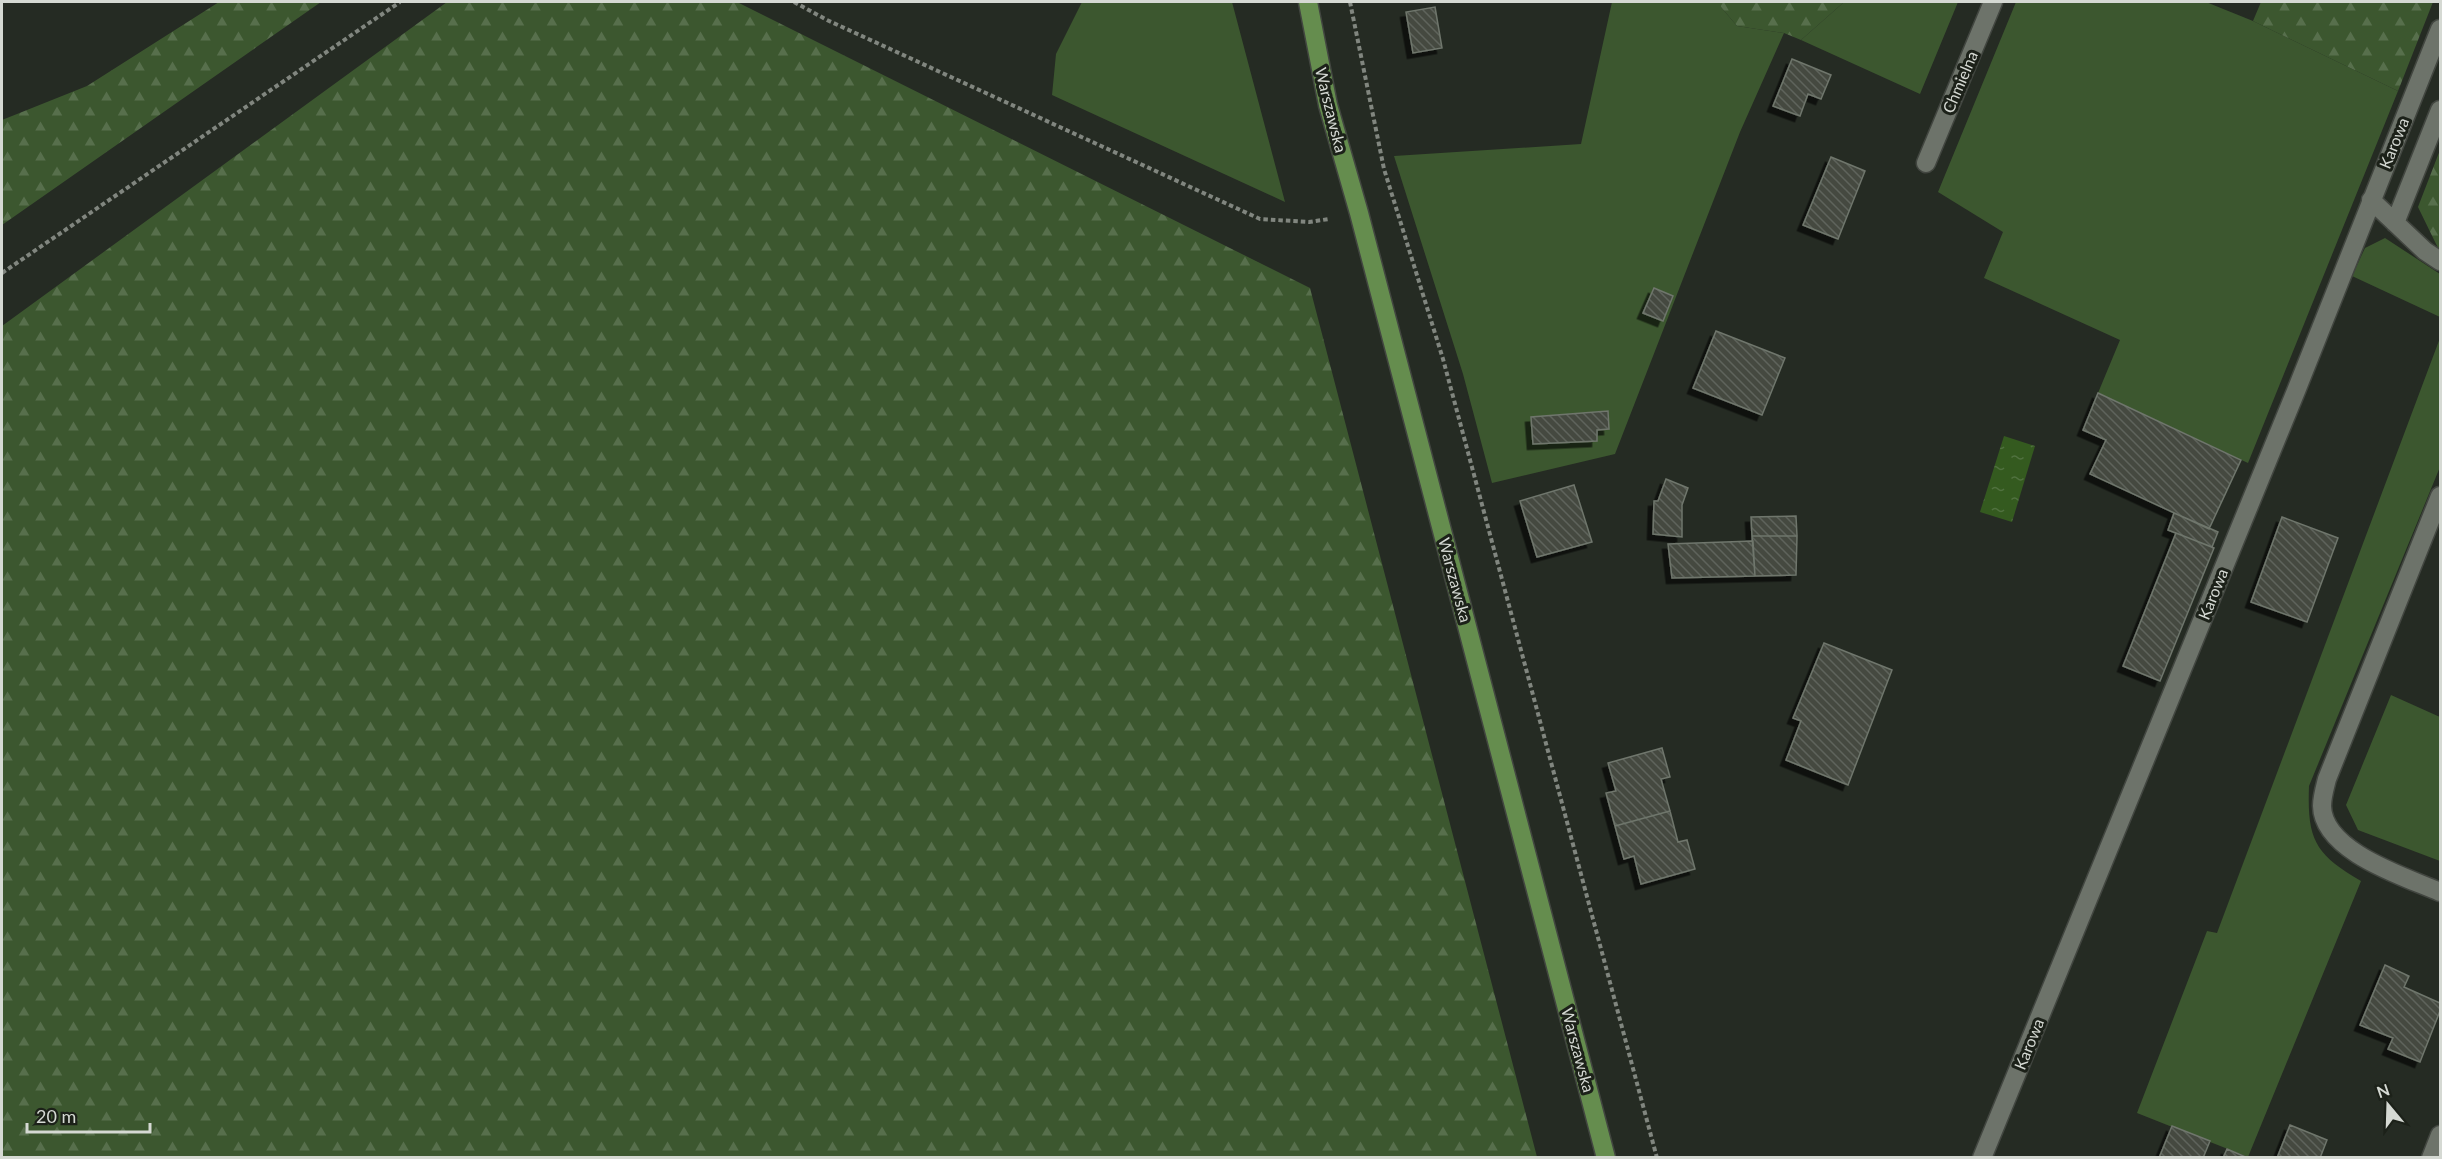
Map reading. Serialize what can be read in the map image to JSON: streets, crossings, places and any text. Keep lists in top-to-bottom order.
{
  "streets": {
    "main road": ["Warszawska"],
    "street": ["Chmielna", "Karowa"]
  },
  "scale_bar": "20 m",
  "north": "top"
}
